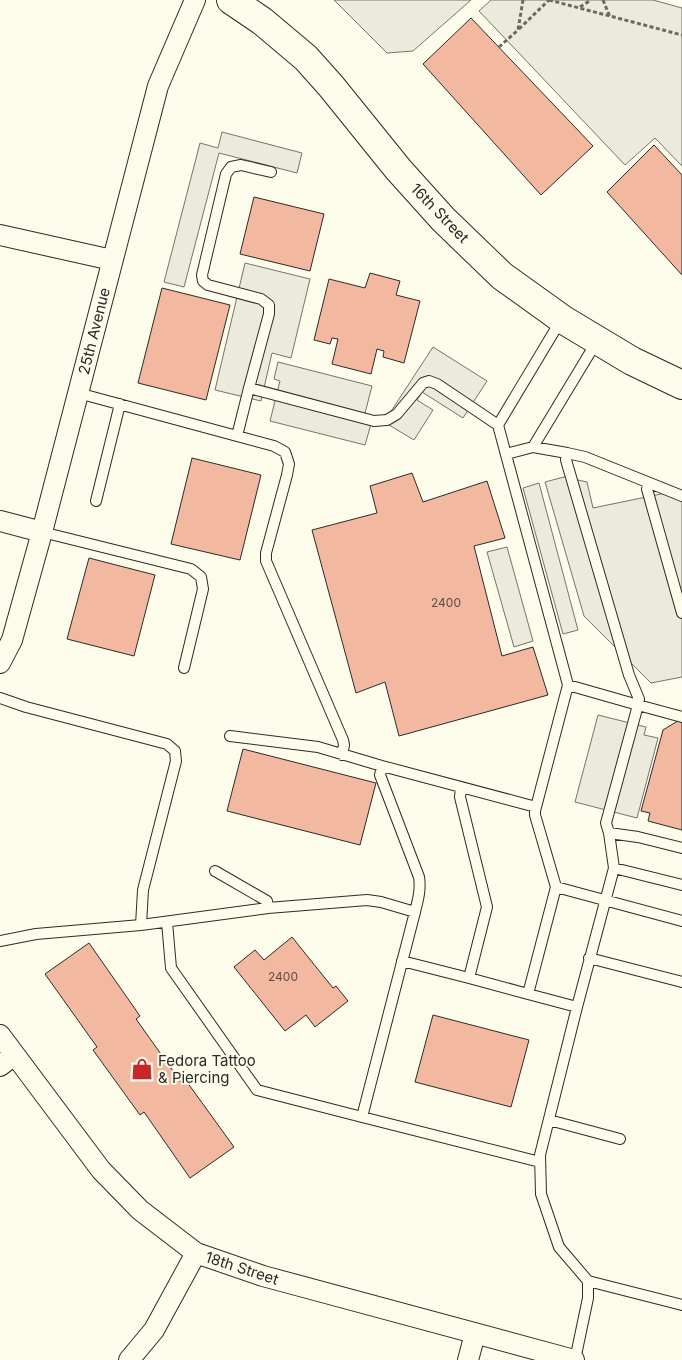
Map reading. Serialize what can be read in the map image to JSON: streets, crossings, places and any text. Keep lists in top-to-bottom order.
{
  "streets": {
    "main road": ["16th Street"],
    "street": ["25th Avenue", "18th Street"]
  },
  "places": {
    "shop": ["Fedora Tattoo & Piercing"]
  },
  "house_numbers": ["2400", "2400"]
}
